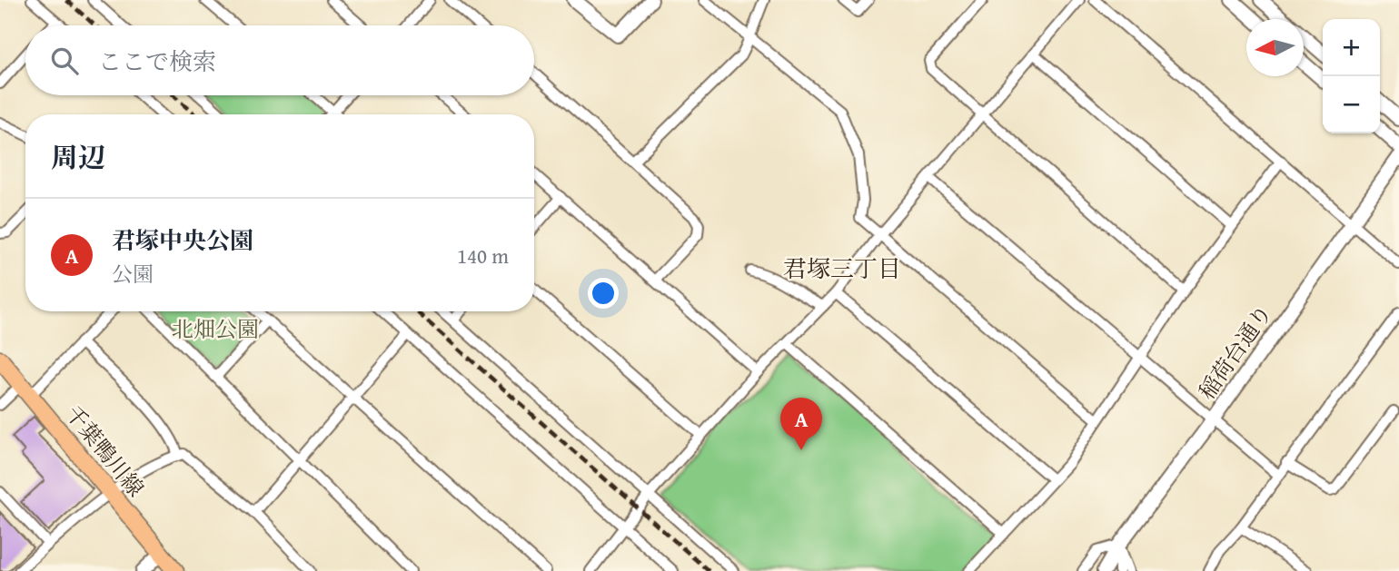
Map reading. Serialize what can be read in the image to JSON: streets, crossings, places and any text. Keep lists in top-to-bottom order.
{
  "streets": {
    "main road": ["千葉鴨川線"],
    "street": ["稲荷台通り"]
  },
  "districts": ["君塚三丁目"],
  "parks": ["北畑公園"],
  "north": "left",
  "page": {
    "map_buttons": ["+", "−"],
    "search": "ここで検索",
    "heading": "周辺",
    "list": [
      {
        "mark": "A",
        "name": "君塚中央公園",
        "note": "公園",
        "value": "140 m"
      }
    ],
    "pins": "A"
  }
}
